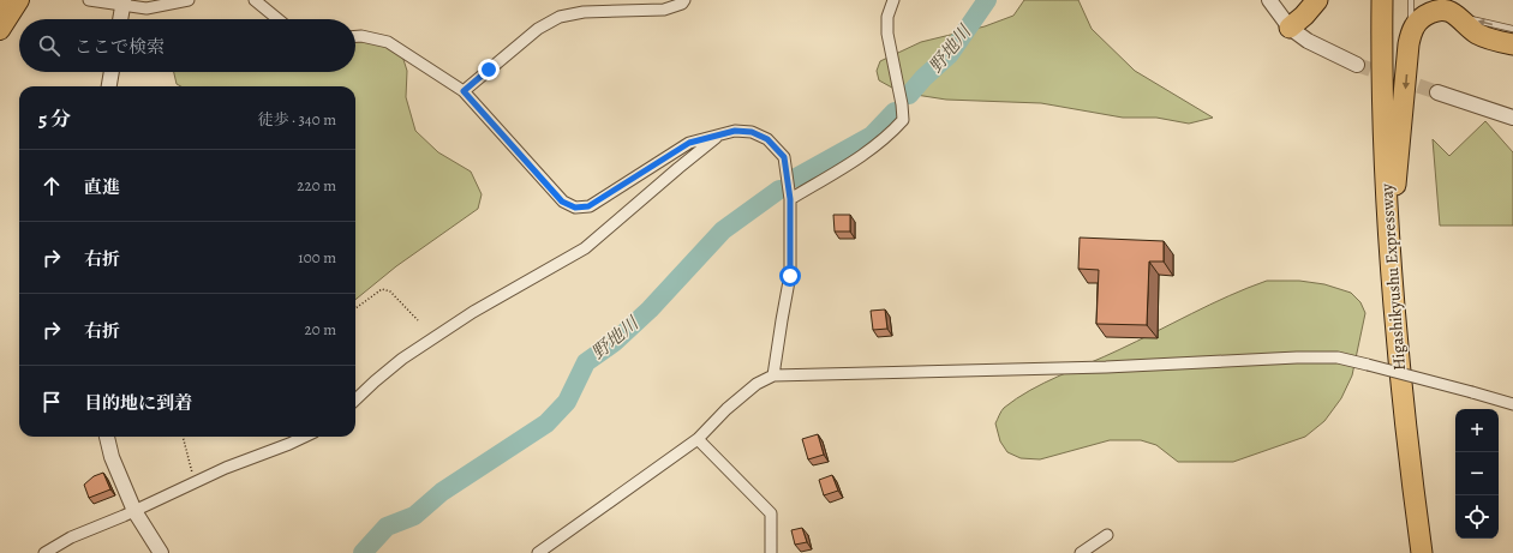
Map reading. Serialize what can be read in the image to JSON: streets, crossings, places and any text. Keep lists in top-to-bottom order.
{
  "streets": {
    "highway": ["Higashikyushu Expressway"]
  },
  "water": ["野地川"],
  "page": {
    "search": "ここで検索",
    "heading": ["5 分", "徒歩 · 340 m"],
    "list": [
      ["直進", "220 m"],
      ["右折", "100 m"],
      ["右折", "20 m"],
      "目的地に到着"
    ],
    "map_buttons": ["+", "−"]
  }
}
